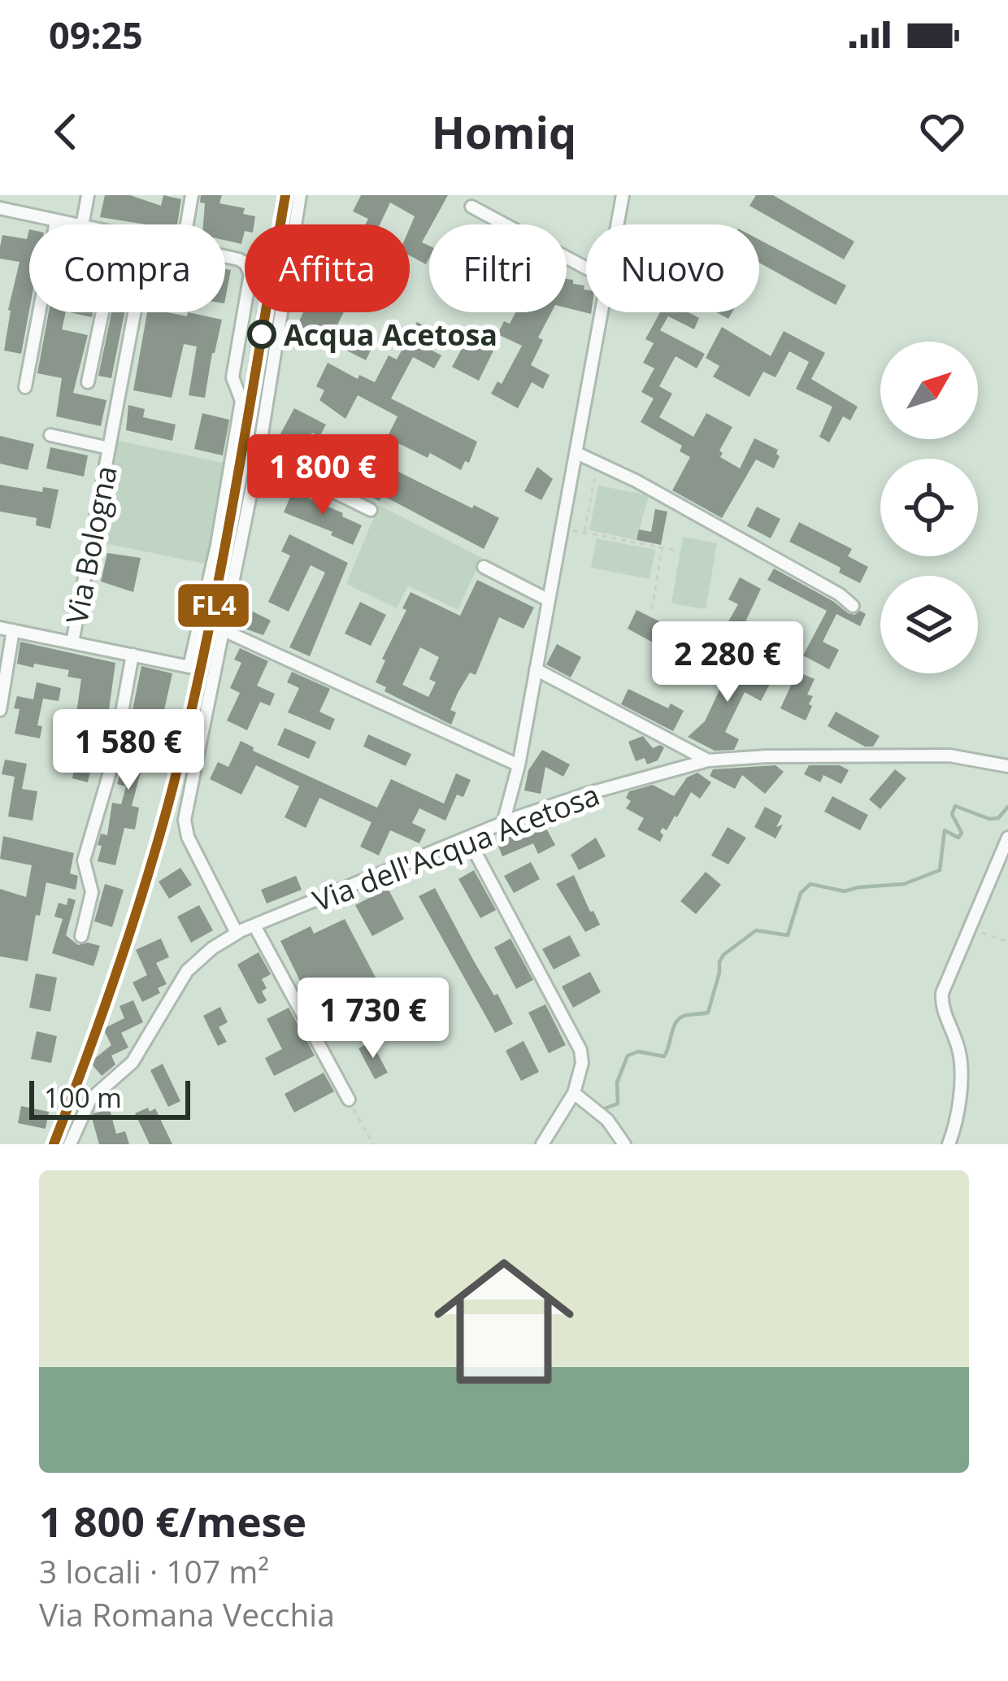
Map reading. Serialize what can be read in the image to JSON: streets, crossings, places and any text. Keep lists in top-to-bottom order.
{
  "streets": {
    "street": ["Via Bologna", "Via dell'Acqua Acetosa"]
  },
  "places": ["Acqua Acetosa"],
  "lines": ["transit line FL4"],
  "scale_bar": "100 m",
  "north": "top right",
  "page": {
    "status": "09:25",
    "header": "Homiq",
    "chip": [
      "Compra",
      "Affitta",
      "Filtri",
      "Nuovo"
    ],
    "price": [
      "1 800 €",
      "2 280 €",
      "1 580 €",
      "1 730 €"
    ],
    "scale": "100 m",
    "list": [
      {
        "name": "1 800 €/mese",
        "note": "3 locali · 107 m² · Via Romana Vecchia"
      }
    ]
  }
}
